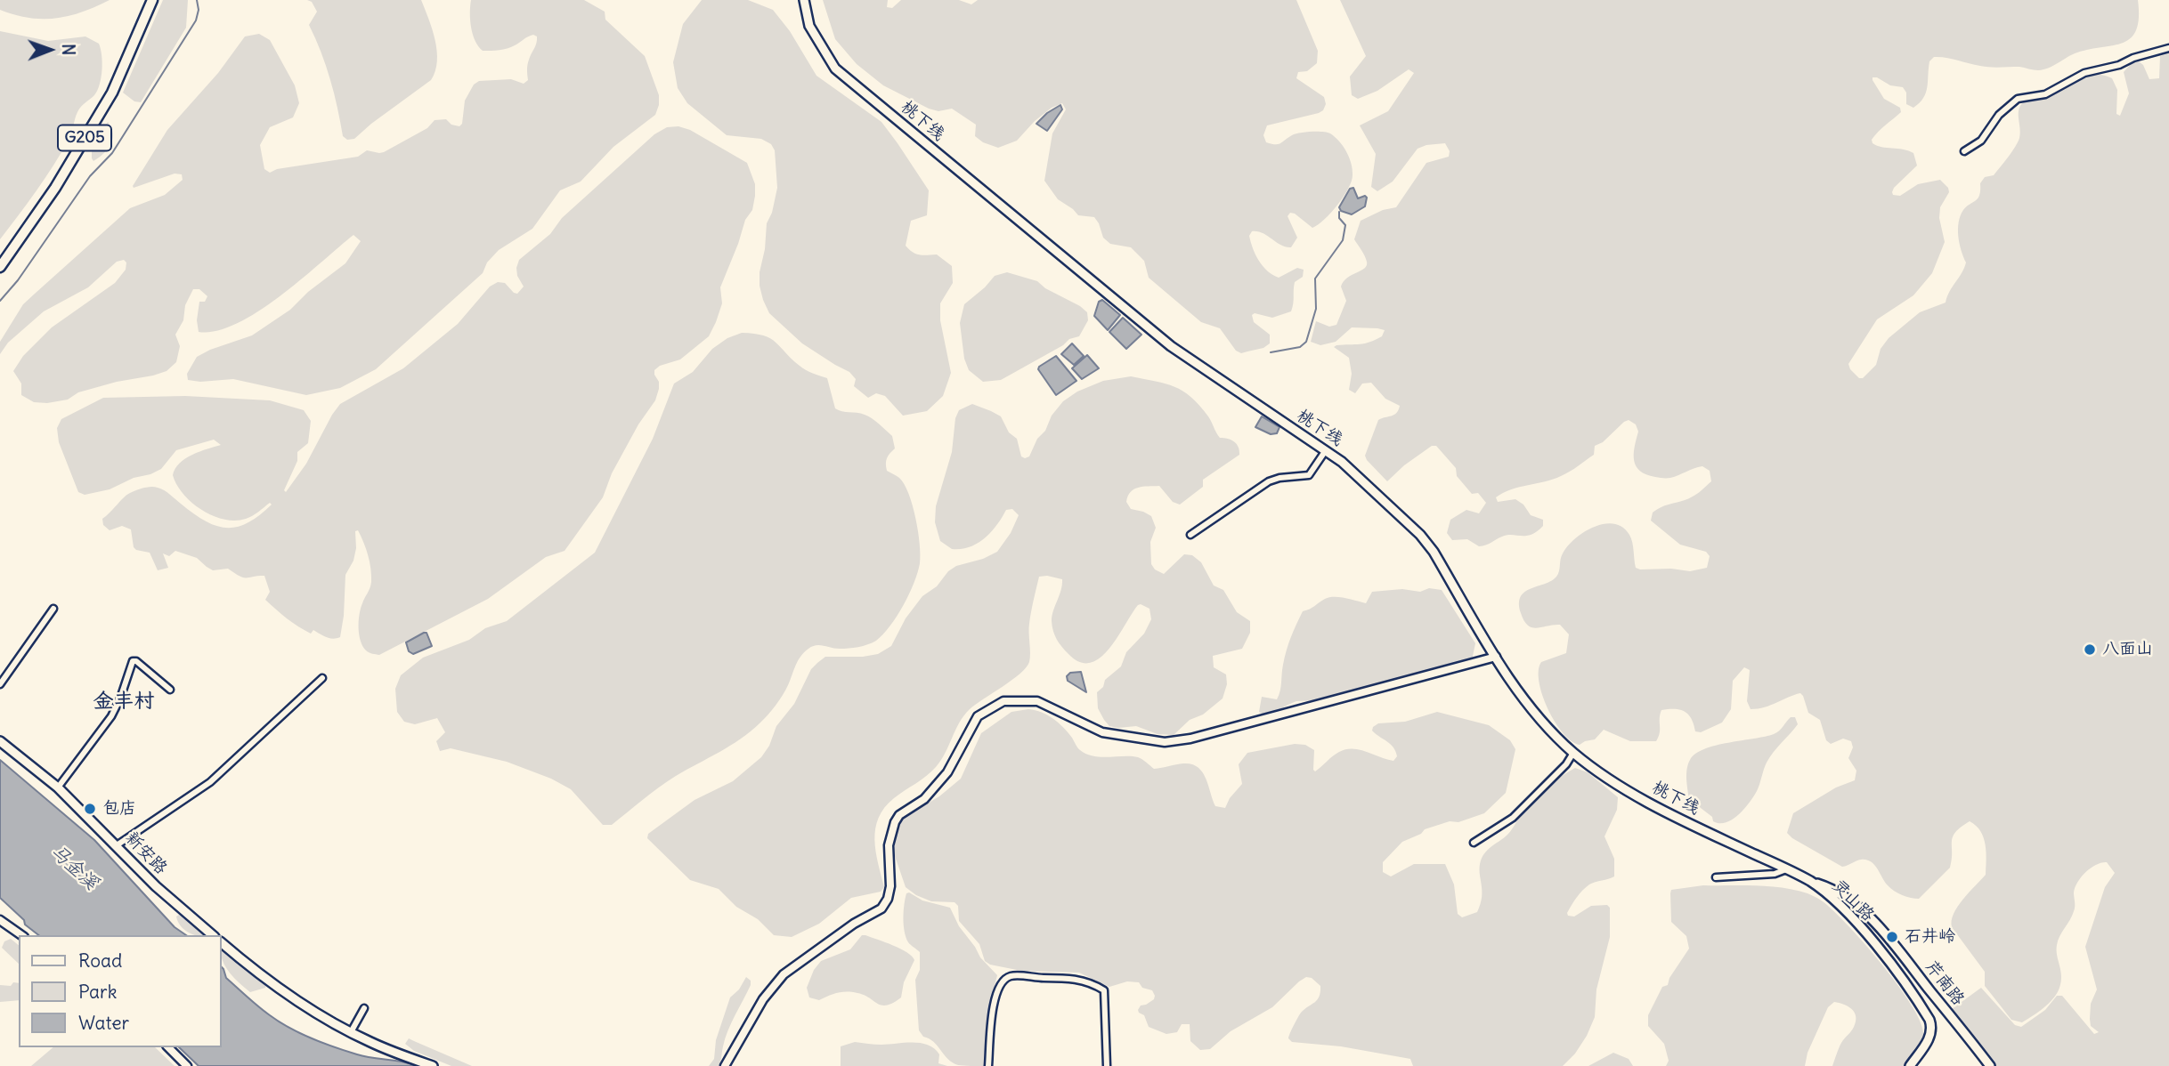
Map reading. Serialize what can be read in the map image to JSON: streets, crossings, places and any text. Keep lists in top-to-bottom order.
{
  "streets": {
    "highway": ["G205"],
    "main road": [
      "桃下线",
      "新安路",
      "灵山路",
      "芹南路"
    ]
  },
  "crossings": [
    ["桃下线", "灵山路"],
    ["桃下线", "芹南路"],
    ["灵山路", "芹南路"]
  ],
  "districts": ["金丰村"],
  "water": ["马金溪"],
  "places": ["八面山", "包店", "石井岭"],
  "legend": ["Road", "Park", "Water"],
  "north": "right"
}
